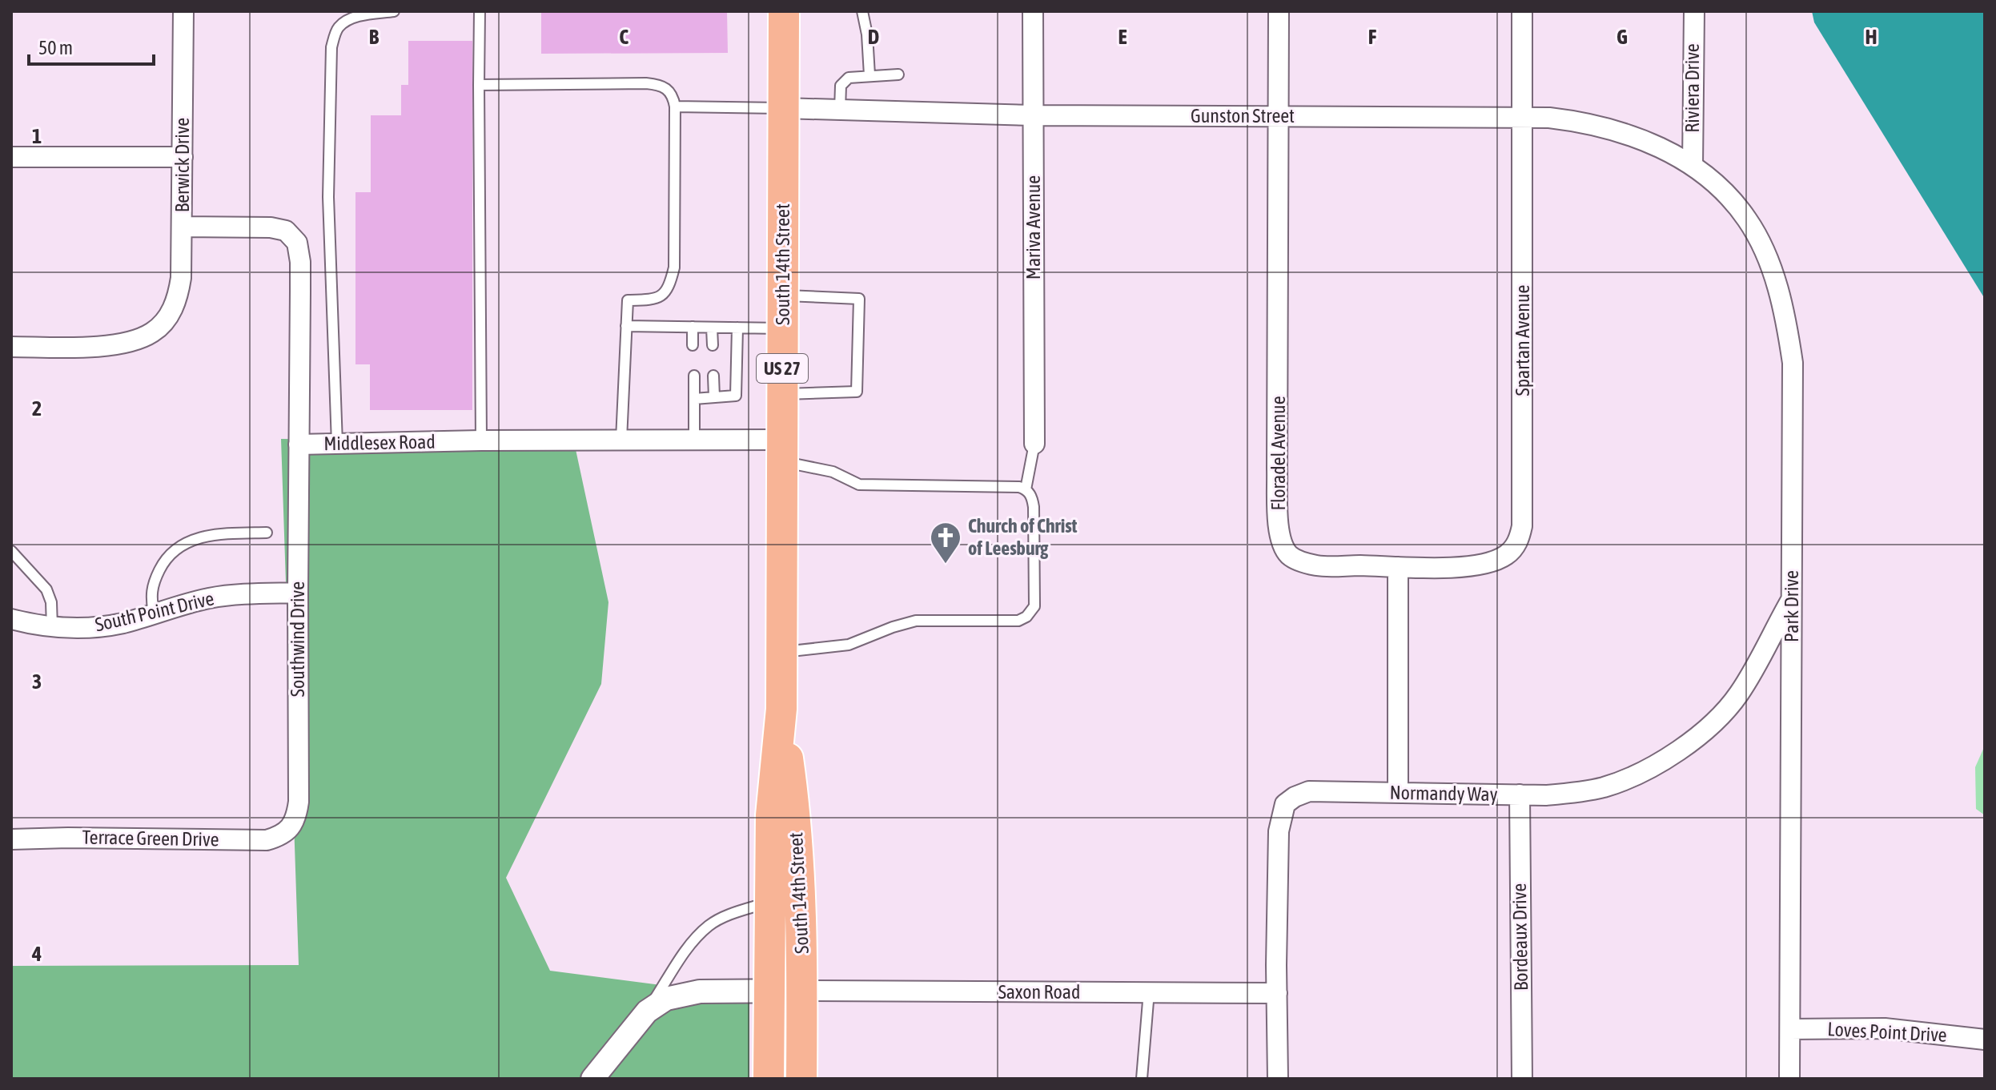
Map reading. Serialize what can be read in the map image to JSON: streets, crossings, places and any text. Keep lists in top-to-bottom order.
{
  "streets": {
    "highway": ["South 14th Street", "US 27"],
    "street": [
      "Riviera Drive",
      "Gunston Street",
      "Berwick Drive",
      "Mariva Avenue",
      "Spartan Avenue",
      "Middlesex Road",
      "Floradel Avenue",
      "Park Drive",
      "South Point Drive",
      "Southwind Drive",
      "Normandy Way",
      "Terrace Green Drive",
      "Bordeaux Drive",
      "Saxon Road",
      "Loves Point Drive"
    ]
  },
  "crossings": [
    ["Riviera Drive", "Gunston Street"],
    ["Riviera Drive", "Park Drive"],
    ["Gunston Street", "Mariva Avenue"],
    ["Gunston Street", "South 14th Street"],
    ["Gunston Street", "Spartan Avenue"],
    ["Gunston Street", "Floradel Avenue"],
    ["Gunston Street", "Park Drive"],
    ["Berwick Drive", "Middlesex Road"],
    ["South 14th Street", "Middlesex Road"],
    ["South 14th Street", "Saxon Road"],
    ["Spartan Avenue", "Floradel Avenue"],
    ["Middlesex Road", "Southwind Drive"],
    ["Park Drive", "Normandy Way"],
    ["Park Drive", "Loves Point Drive"],
    ["South Point Drive", "Southwind Drive"],
    ["Southwind Drive", "Terrace Green Drive"],
    ["Normandy Way", "Bordeaux Drive"],
    ["Normandy Way", "Saxon Road"]
  ],
  "places": {
    "church": ["Church of Christ of Leesburg"]
  },
  "scale_bar": "50 m",
  "grid": {
    "columns": [
      "B",
      "C",
      "D",
      "E",
      "F",
      "G",
      "H"
    ],
    "rows": [
      "1",
      "2",
      "3",
      "4"
    ]
  }
}
